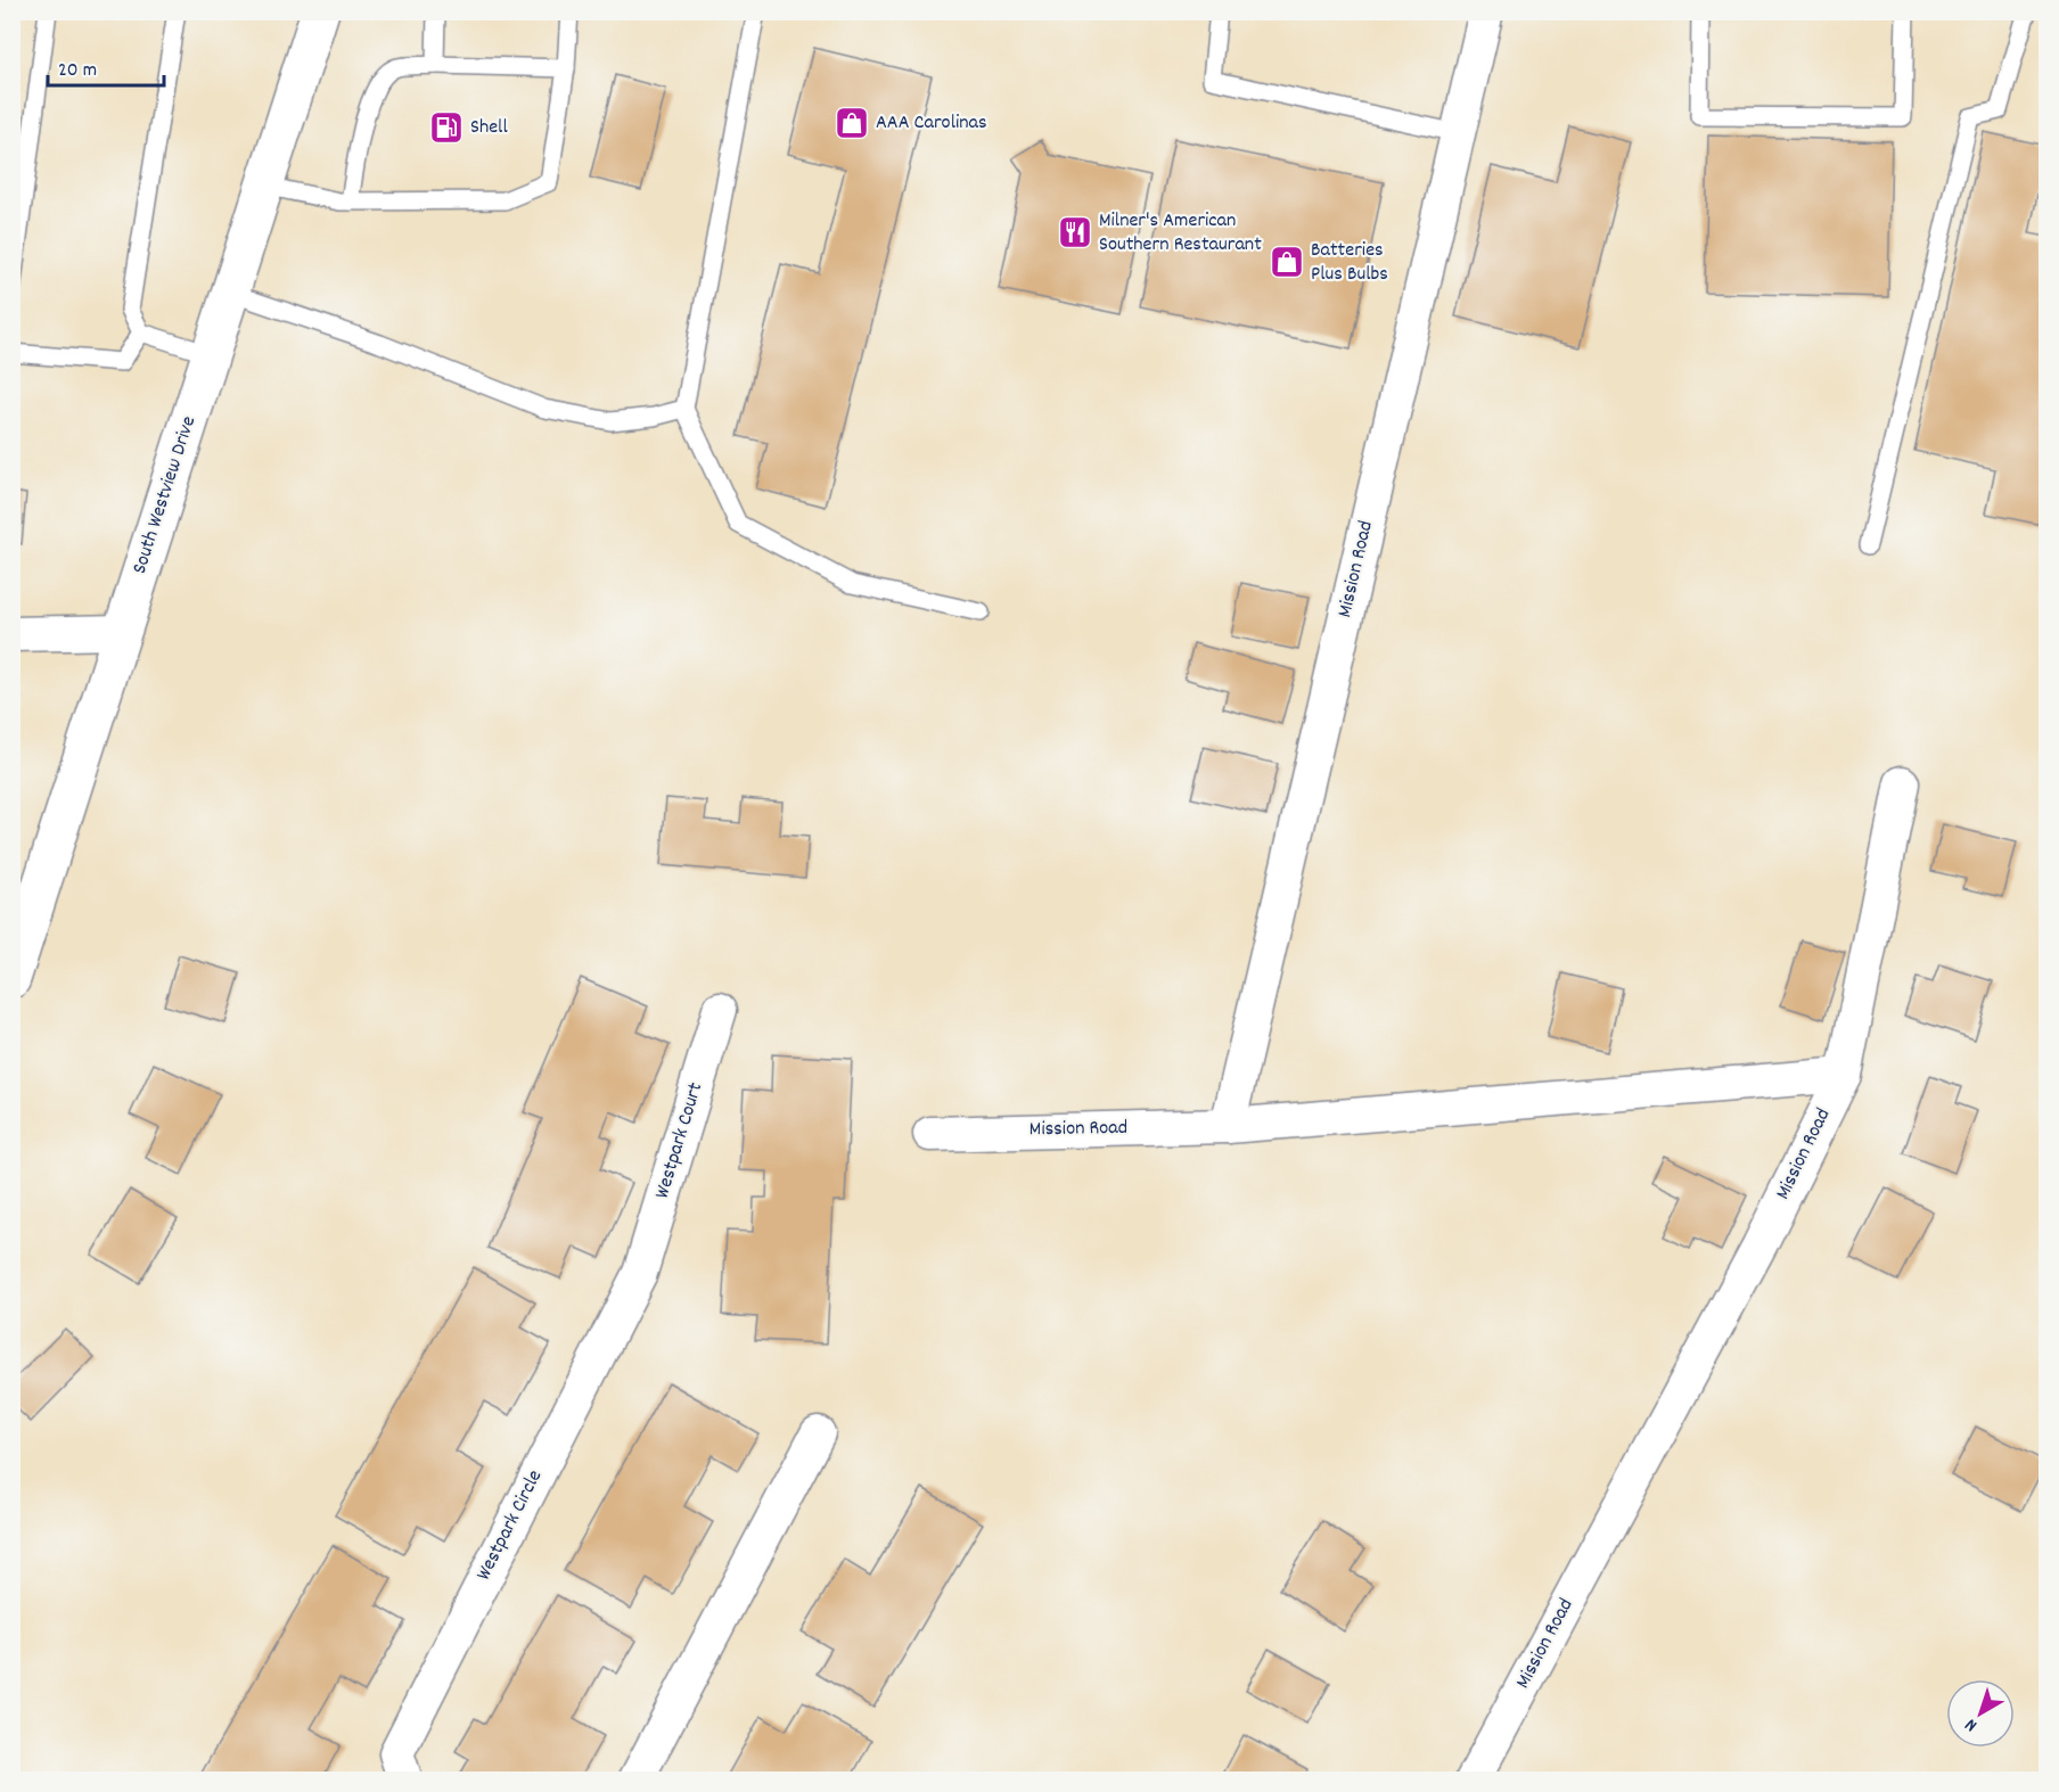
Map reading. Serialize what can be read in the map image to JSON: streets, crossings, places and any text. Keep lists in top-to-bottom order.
{
  "streets": {
    "street": [
      "South Westview Drive",
      "Mission Road",
      "Westpark Court",
      "Westpark Circle"
    ]
  },
  "crossings": [
    ["Westpark Court", "Westpark Circle"]
  ],
  "places": {
    "shop": ["AAA Carolinas", "Batteries Plus Bulbs"],
    "fuel station": ["Shell"],
    "restaurant": ["Milner's American Southern Restaurant"]
  },
  "scale_bar": "20 m",
  "north": "bottom left"
}
